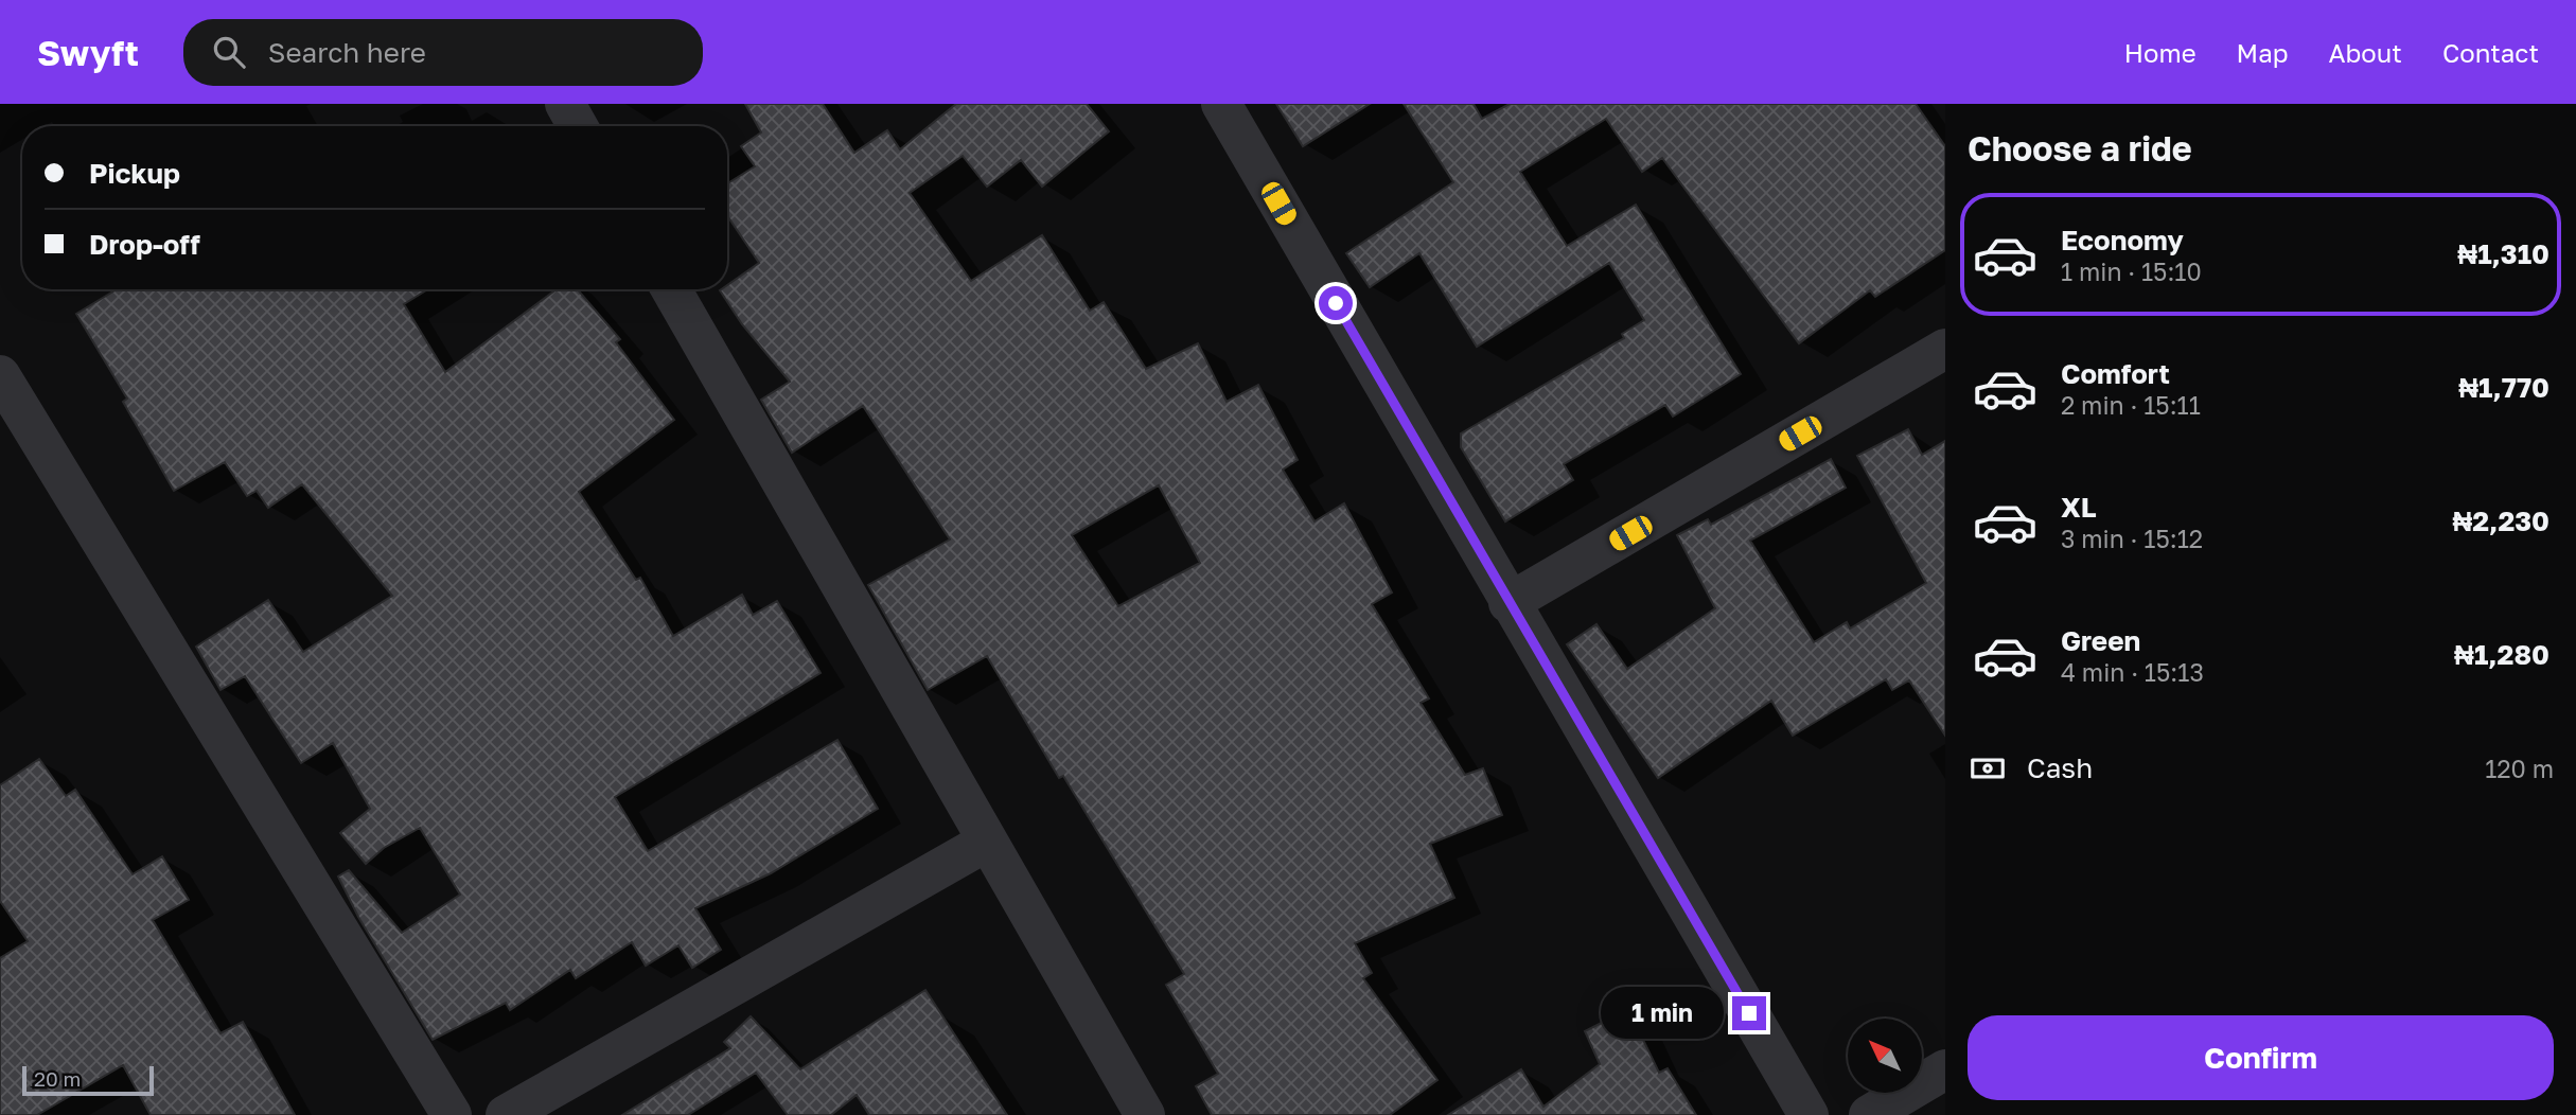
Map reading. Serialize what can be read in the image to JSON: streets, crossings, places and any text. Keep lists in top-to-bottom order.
{
  "scale_bar": "20 m",
  "north": "top left",
  "page": {
    "header": "Swyft",
    "search": "Search here",
    "nav": [
      "Home",
      "Map",
      "About",
      "Contact"
    ],
    "heading": "Choose a ride",
    "banner": ["Pickup", "Drop-off"],
    "list": [
      {
        "name": "Economy",
        "note": "1 min · 15:10",
        "value": "₦1,310"
      },
      {
        "name": "Comfort",
        "note": "2 min · 15:11",
        "value": "₦1,770"
      },
      {
        "name": "XL",
        "note": "3 min · 15:12",
        "value": "₦2,230"
      },
      {
        "name": "Green",
        "note": "4 min · 15:13",
        "value": "₦1,280"
      }
    ],
    "pay": ["Cash", "120 m"],
    "bubble": "1 min",
    "buttons": "Confirm",
    "scale": "20 m"
  }
}
